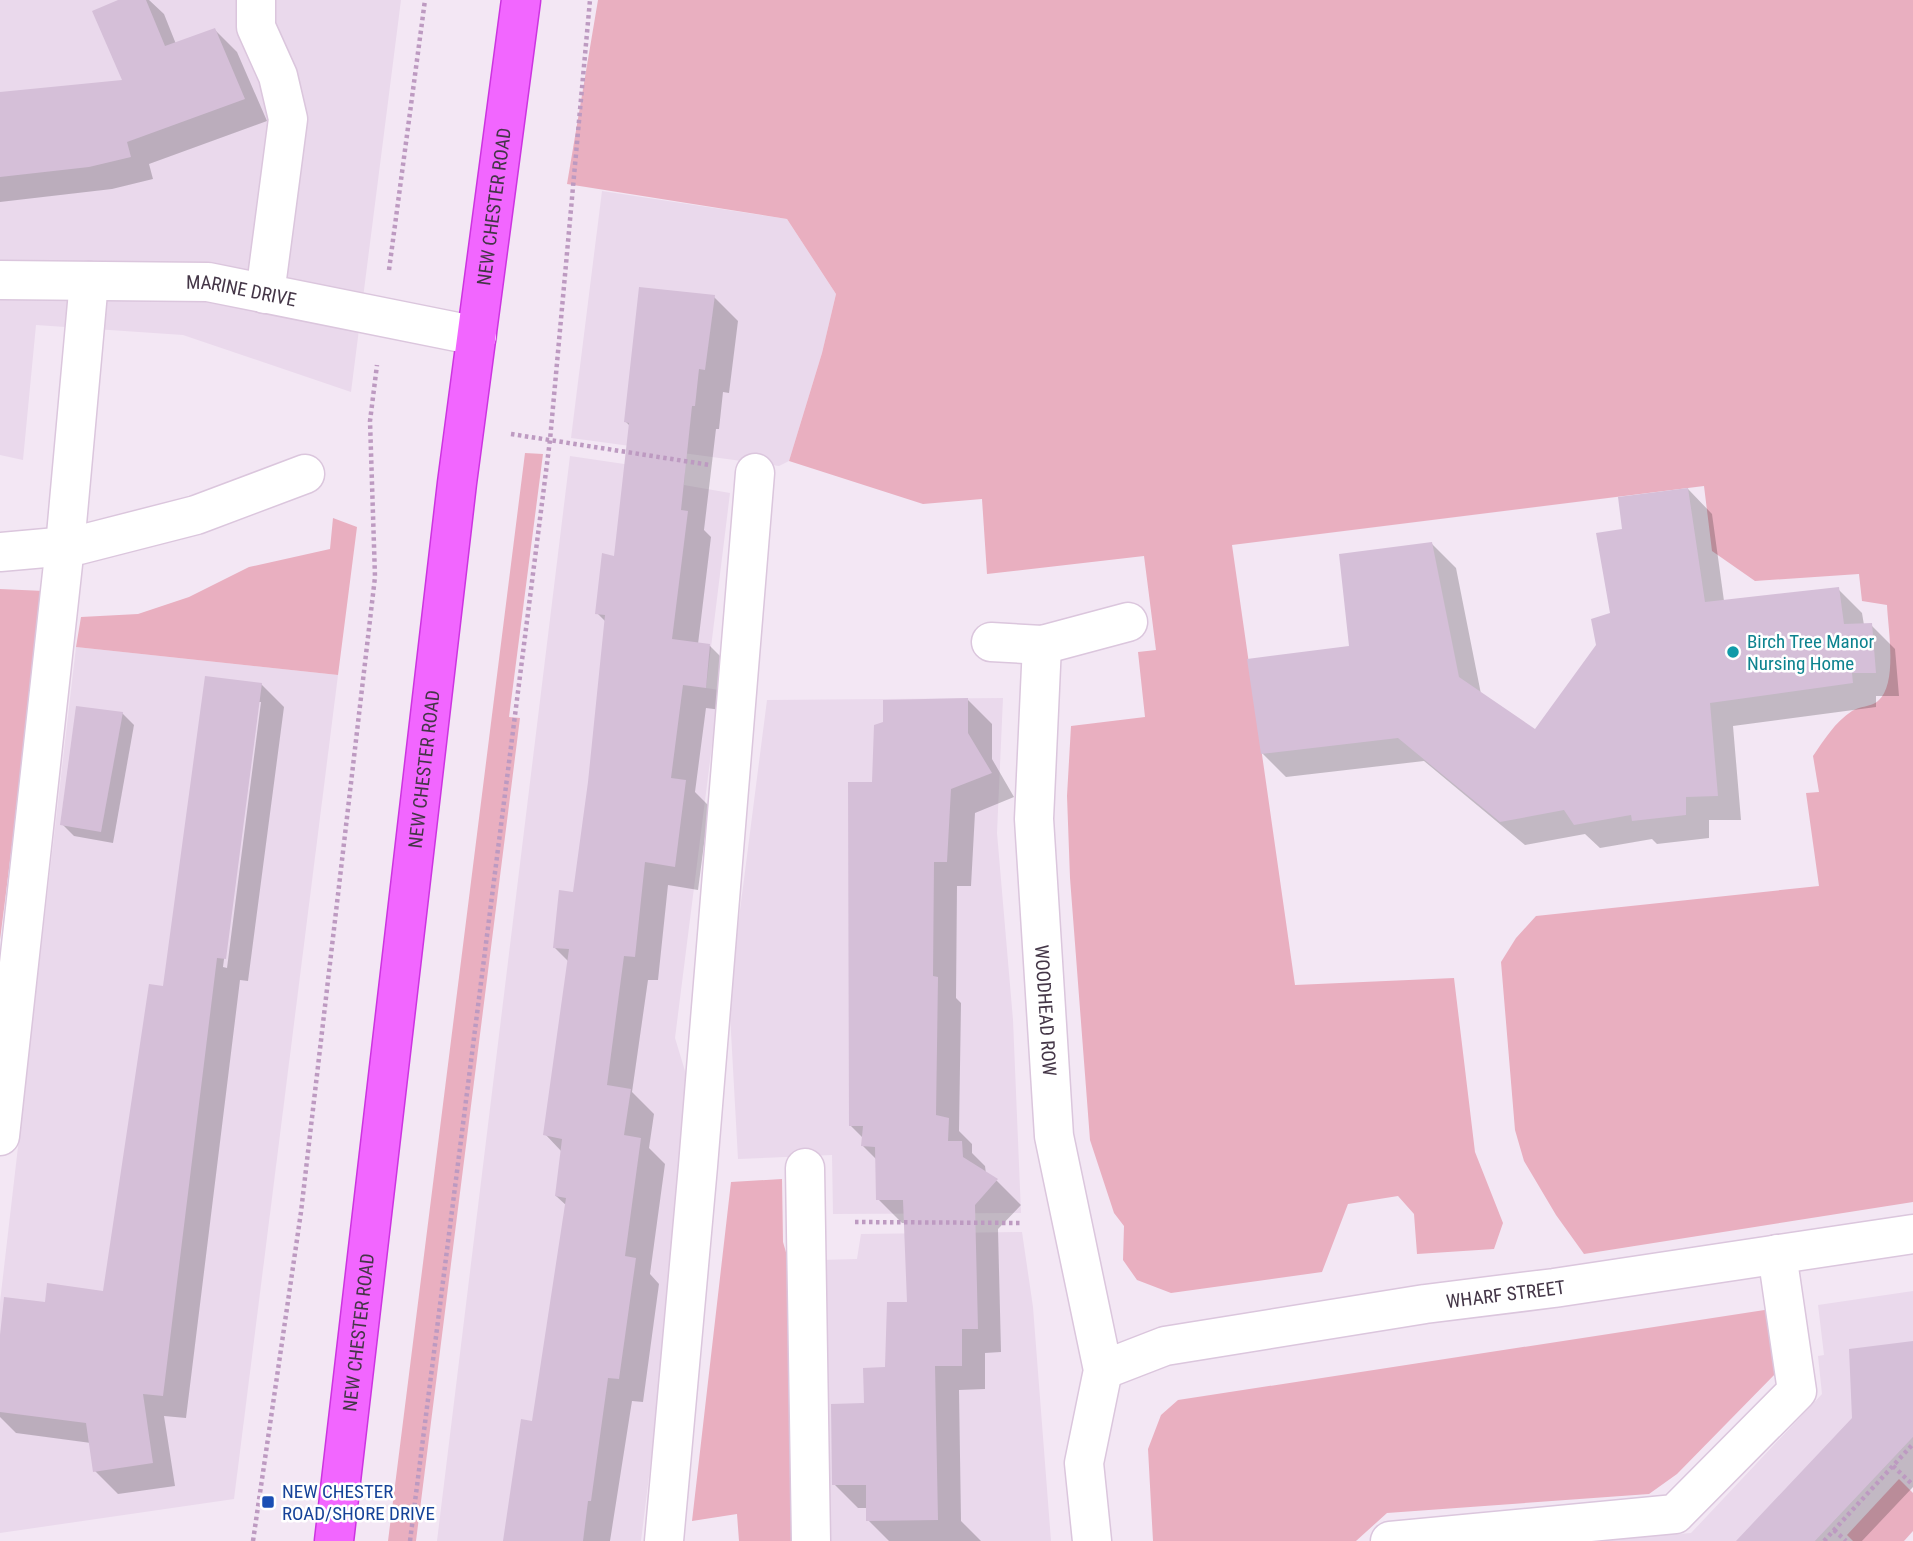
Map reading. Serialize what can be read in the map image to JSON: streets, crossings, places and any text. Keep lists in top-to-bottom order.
{
  "streets": {
    "highway": ["NEW CHESTER ROAD"],
    "street": ["MARINE DRIVE", "WOODHEAD ROW", "WHARF STREET"]
  },
  "crossings": [
    ["NEW CHESTER ROAD", "MARINE DRIVE"],
    ["WOODHEAD ROW", "WHARF STREET"]
  ],
  "places": {
    "other": ["Birch Tree Manor Nursing Home"],
    "transit": ["NEW CHESTER ROAD/SHORE DRIVE"]
  }
}
